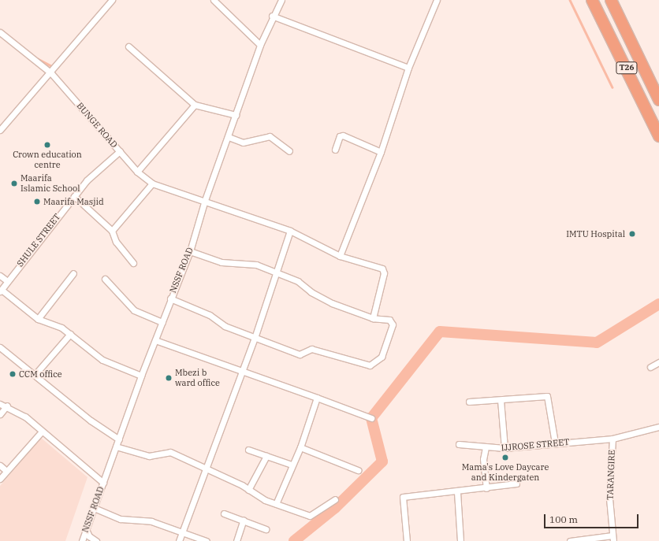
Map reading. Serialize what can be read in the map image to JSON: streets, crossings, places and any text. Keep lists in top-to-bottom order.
{
  "streets": {
    "highway": ["T26"],
    "street": [
      "BUNGE ROAD",
      "SHULE STREET",
      "NSSF ROAD",
      "IJJROSE STREET",
      "TARANGIRE"
    ]
  },
  "crossings": [
    ["BUNGE ROAD", "SHULE STREET"],
    ["BUNGE ROAD", "NSSF ROAD"],
    ["IJJROSE STREET", "TARANGIRE"]
  ],
  "places": [
    "Crown education centre",
    "Maarifa Islamic School",
    "Maarifa Masjid",
    "IMTU Hospital",
    "CCM office",
    "Mbezi b ward office",
    "Mama's Love Daycare and Kindergaten"
  ],
  "scale_bar": "100 m"
}
